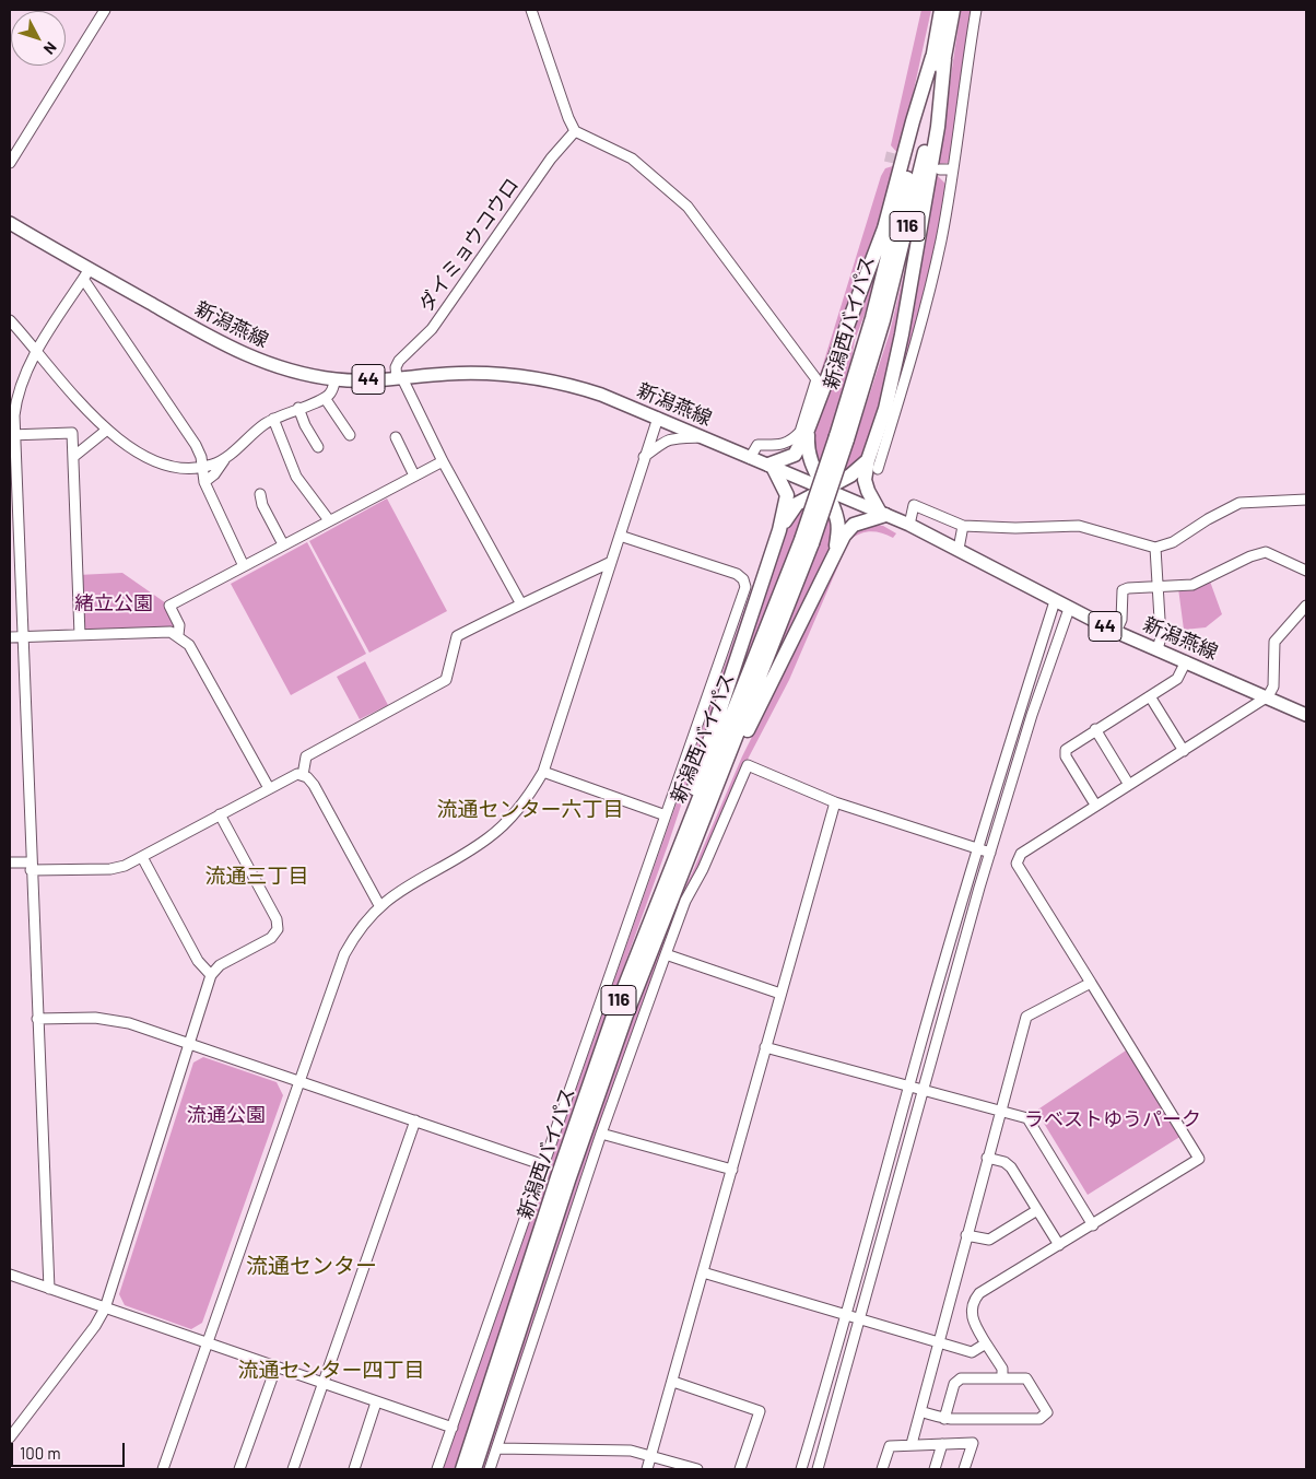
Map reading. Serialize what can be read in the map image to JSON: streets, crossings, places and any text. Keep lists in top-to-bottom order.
{
  "streets": {
    "highway": ["116", "新潟西バイパス"],
    "main road": ["新潟燕線", "44"],
    "street": ["ダイミョウコウロ"]
  },
  "crossings": [
    ["ダイミョウコウロ", "新潟燕線"]
  ],
  "districts": [
    "流通センター六丁目",
    "流通三丁目",
    "流通センター",
    "流通センター四丁目"
  ],
  "parks": ["緒立公園", "流通公園", "ラベストゆうパーク"],
  "scale_bar": "100 m",
  "north": "bottom right"
}
